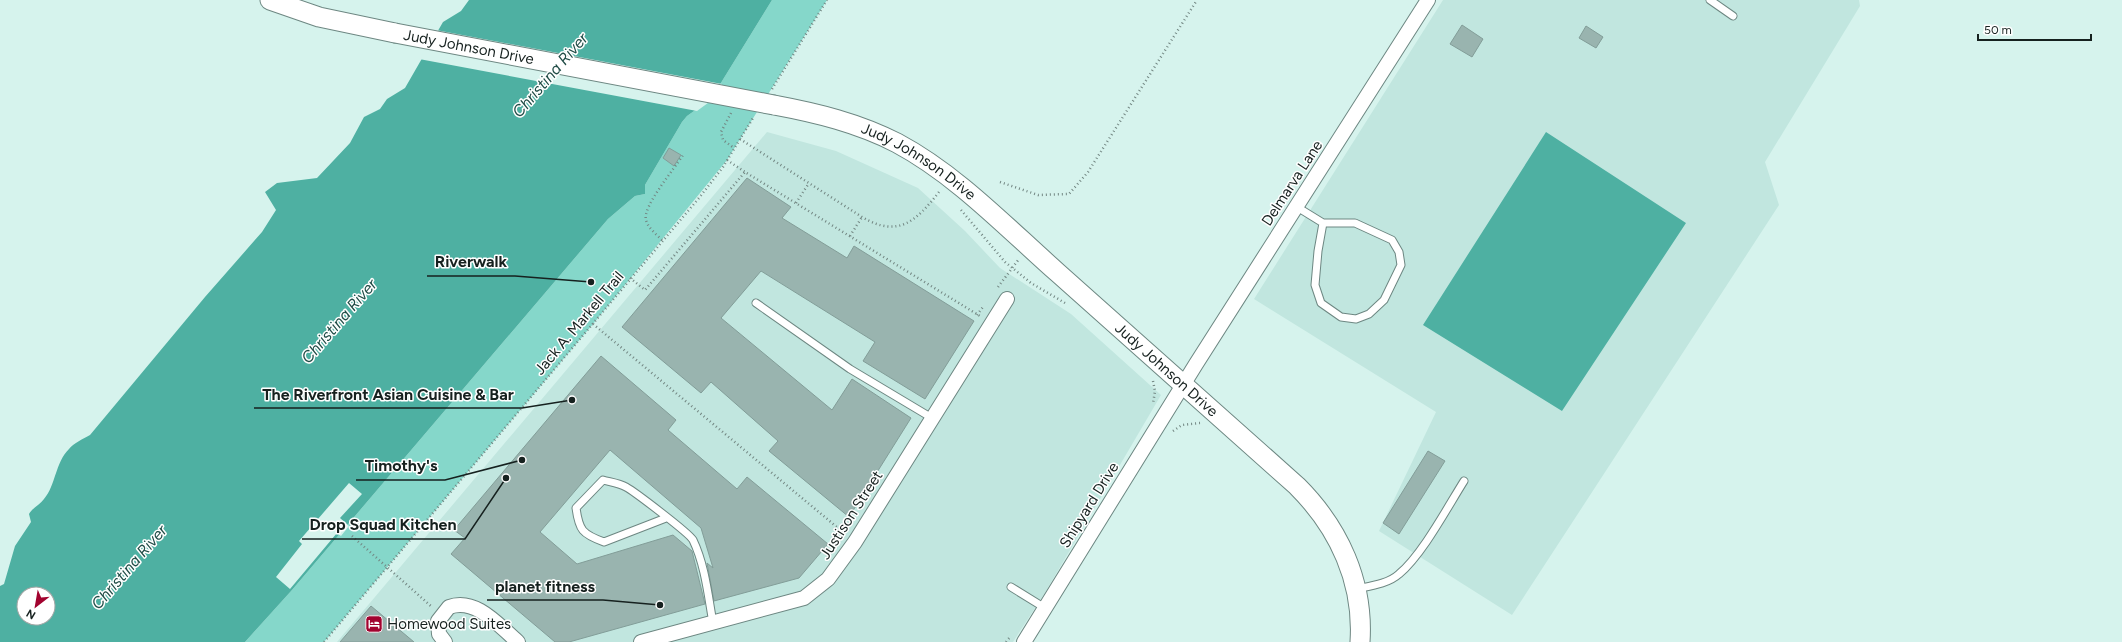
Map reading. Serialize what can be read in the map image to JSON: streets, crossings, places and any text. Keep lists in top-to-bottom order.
{
  "streets": {
    "street": [
      "Judy Johnson Drive",
      "Delmarva Lane",
      "Shipyard Drive",
      "Justison Street"
    ],
    "path": ["Jack A. Markell Trail"]
  },
  "crossings": [
    ["Judy Johnson Drive", "Delmarva Lane"],
    ["Judy Johnson Drive", "Shipyard Drive"],
    ["Delmarva Lane", "Shipyard Drive"]
  ],
  "water": ["Christina River"],
  "places": {
    "other": [
      "Riverwalk",
      "The Riverfront Asian Cuisine & Bar",
      "Timothy's",
      "Drop Squad Kitchen",
      "planet fitness"
    ],
    "hotel": ["Homewood Suites"]
  },
  "scale_bar": "50 m",
  "north": "bottom left"
}
